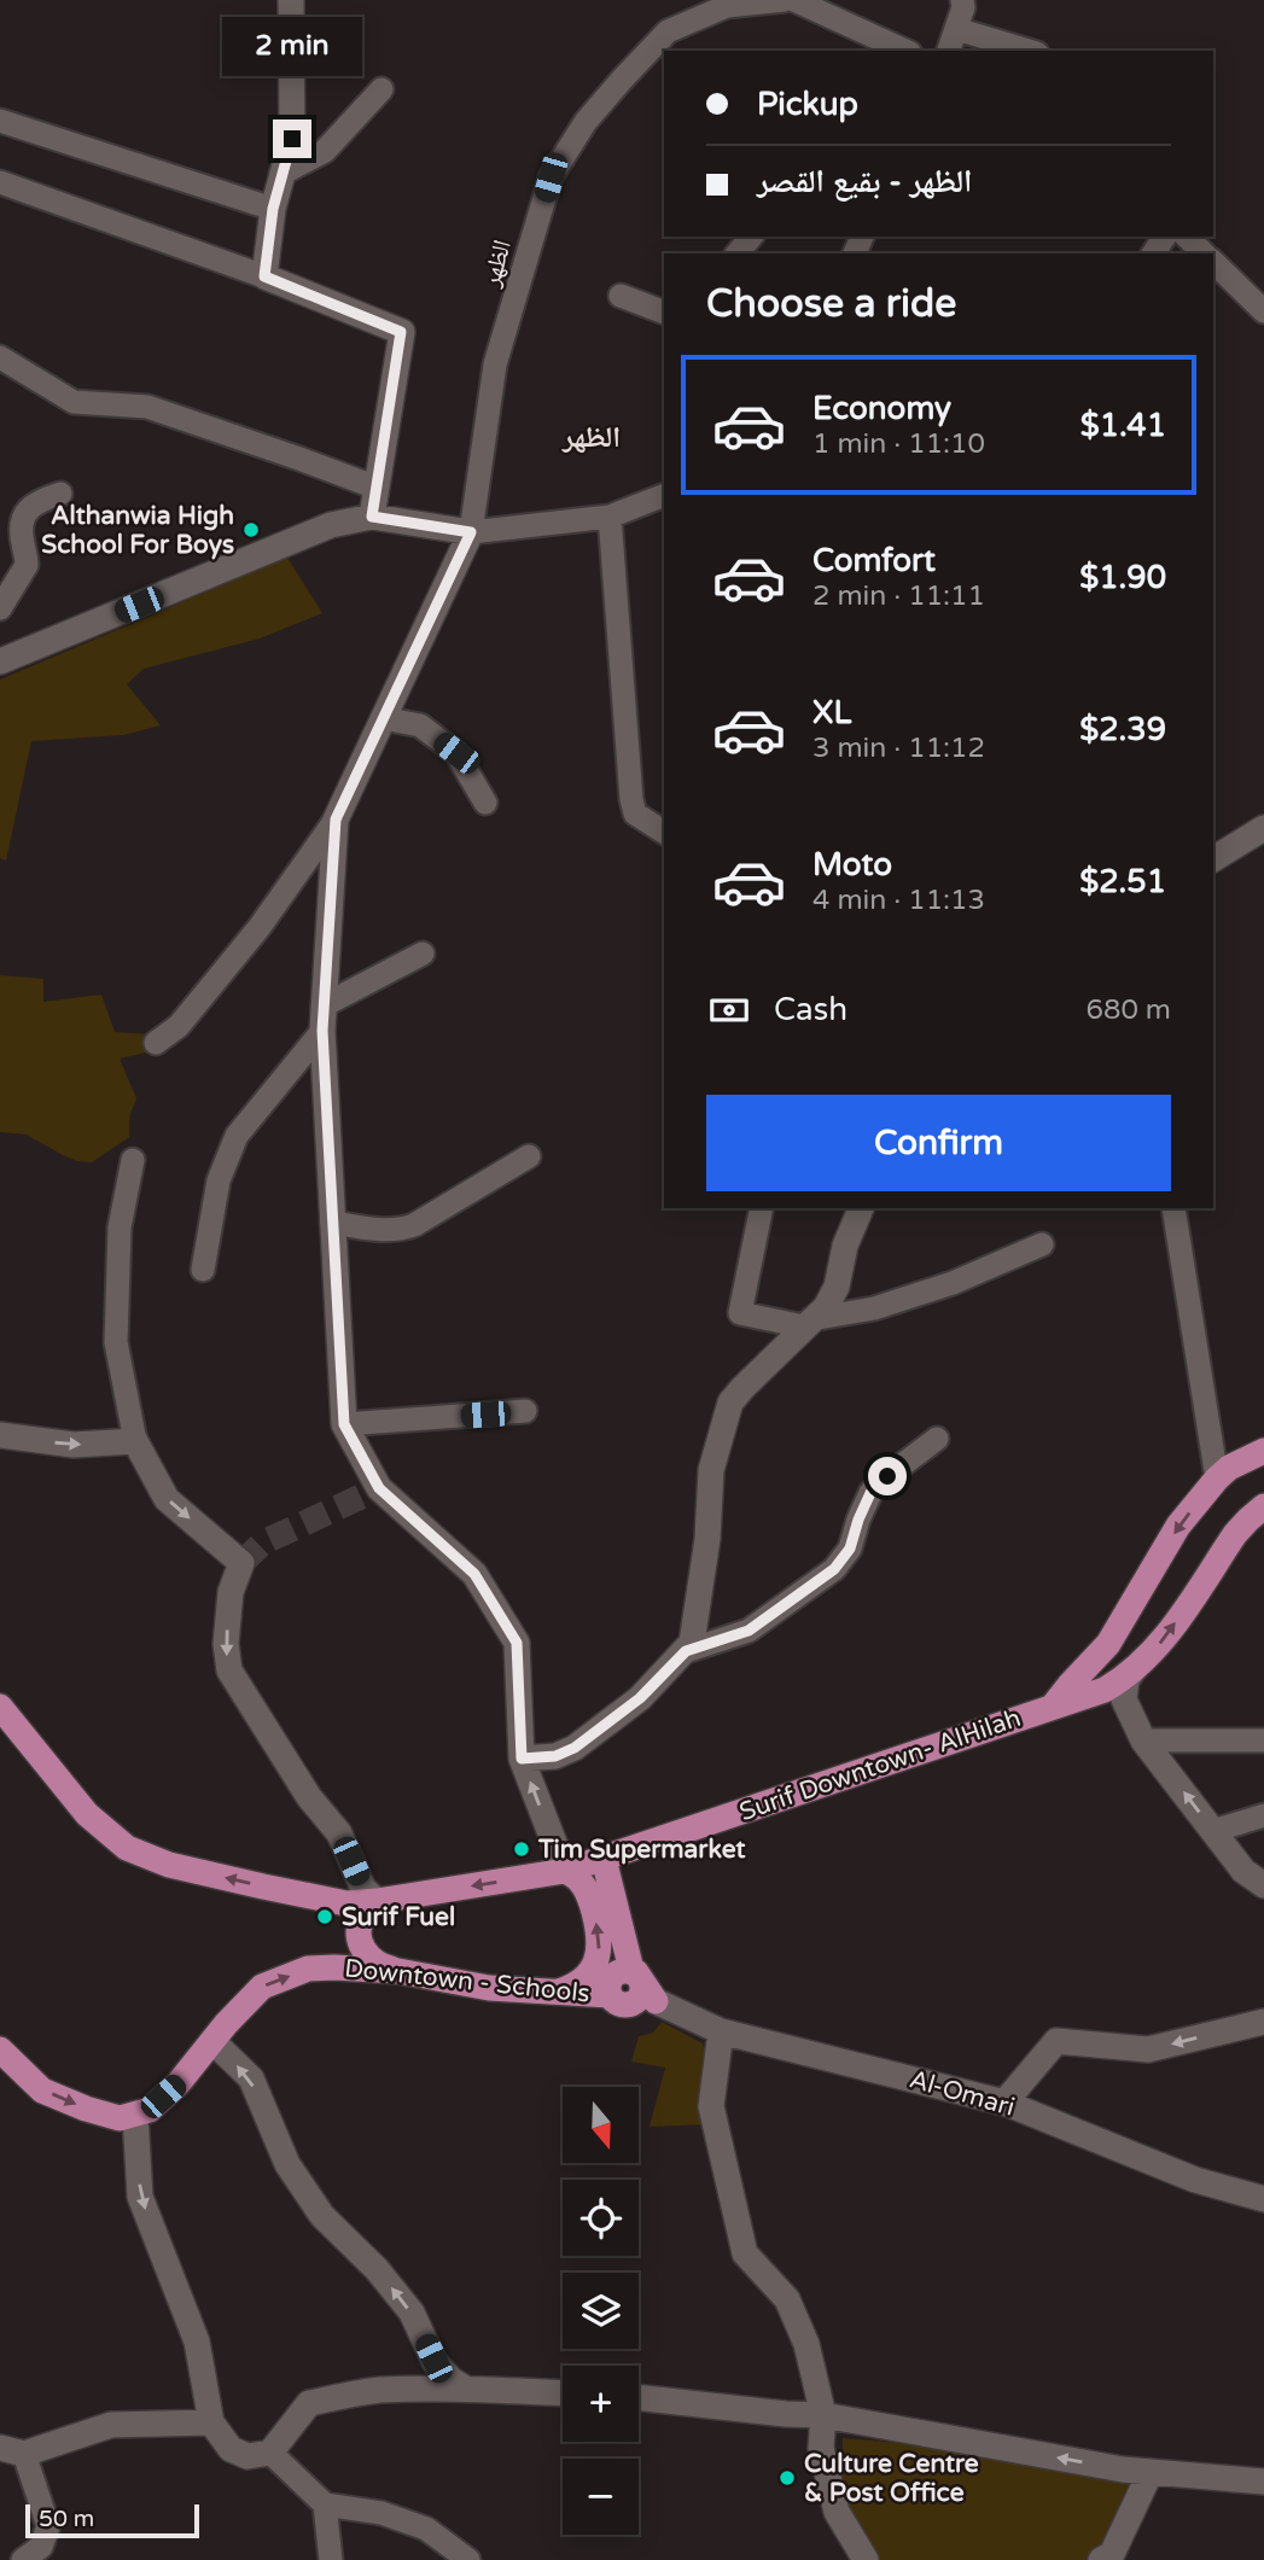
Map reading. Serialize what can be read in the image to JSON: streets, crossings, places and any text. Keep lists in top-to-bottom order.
{
  "streets": {
    "main road": ["Surif Downtown- AlHilah", "Downtown - Schools"],
    "street": ["الظهر", "Al-Omari"]
  },
  "crossings": [
    ["Downtown - Schools", "Al-Omari"]
  ],
  "districts": ["الظهر"],
  "places": [
    "Althanwia High School For Boys",
    "Tim Supermarket",
    "Surif Fuel",
    "Culture Centre & Post Office"
  ],
  "scale_bar": "50 m",
  "north": "bottom",
  "page": {
    "bubble": "2 min",
    "banner": ["Pickup", "الظهر - بقيع القصر"],
    "heading": "Choose a ride",
    "list": [
      {
        "name": "Economy",
        "note": "1 min · 11:10",
        "value": "$1.41"
      },
      {
        "name": "Comfort",
        "note": "2 min · 11:11",
        "value": "$1.90"
      },
      {
        "name": "XL",
        "note": "3 min · 11:12",
        "value": "$2.39"
      },
      {
        "name": "Moto",
        "note": "4 min · 11:13",
        "value": "$2.51"
      }
    ],
    "pay": ["Cash", "680 m"],
    "buttons": "Confirm",
    "map_buttons": ["+", "−"],
    "scale": "50 m"
  }
}
